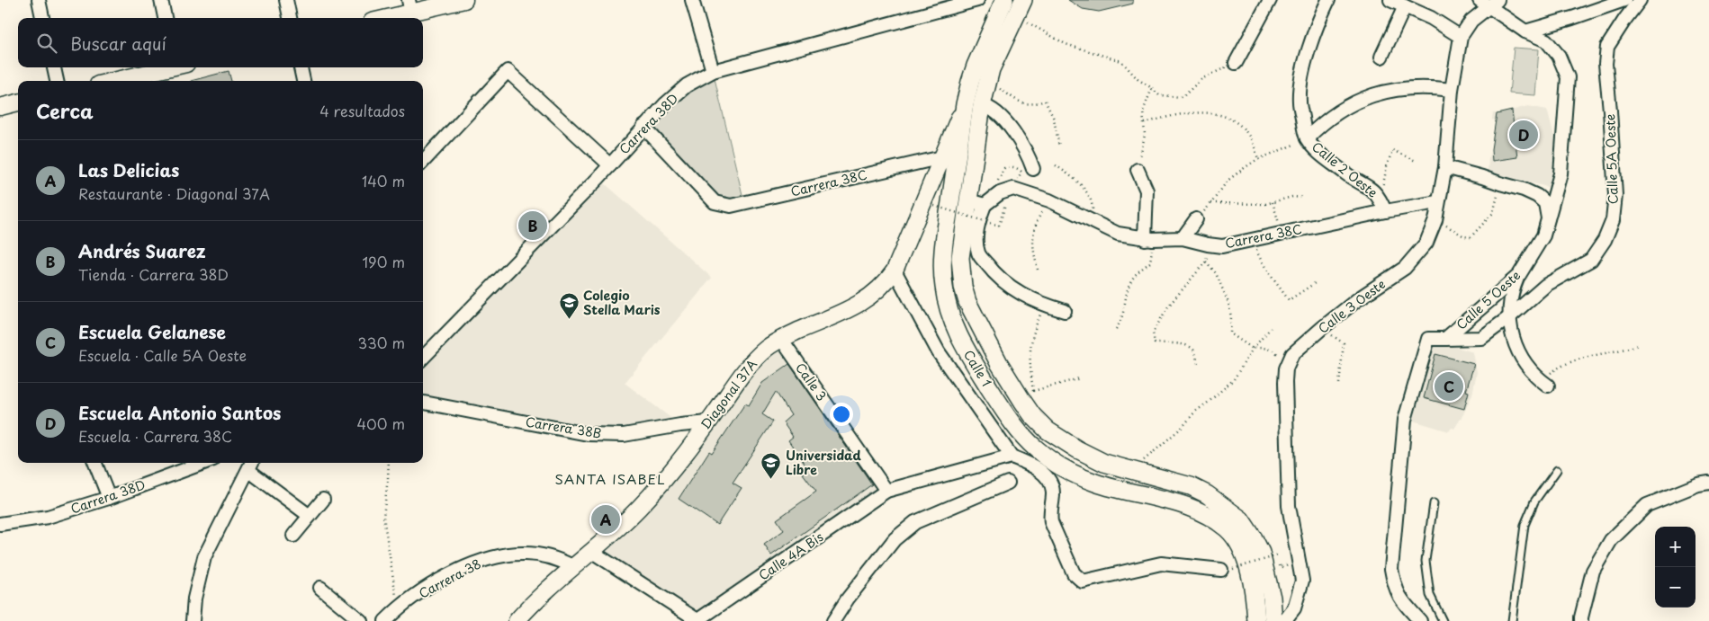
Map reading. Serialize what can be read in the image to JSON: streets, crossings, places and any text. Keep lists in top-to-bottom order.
{
  "streets": {
    "main road": ["Calle 1"],
    "street": [
      "Carrera 38D",
      "Calle 5A Oeste",
      "Calle 2 Oeste",
      "Carrera 38C",
      "Calle 5 Oeste",
      "Calle 3 Oeste",
      "Calle 3",
      "Diagonal 37A",
      "Carrera 38B",
      "Calle 4A Bis",
      "Carrera 38"
    ]
  },
  "crossings": [
    ["Carrera 38D", "Carrera 38C"],
    ["Calle 5A Oeste", "Calle 5 Oeste"],
    ["Calle 2 Oeste", "Carrera 38C"],
    ["Carrera 38C", "Calle 3 Oeste"],
    ["Carrera 38C", "Calle 1"],
    ["Carrera 38C", "Diagonal 37A"],
    ["Calle 5 Oeste", "Calle 3 Oeste"],
    ["Calle 1", "Diagonal 37A"],
    ["Calle 3", "Diagonal 37A"],
    ["Calle 3", "Calle 4A Bis"],
    ["Diagonal 37A", "Carrera 38B"],
    ["Diagonal 37A", "Carrera 38"]
  ],
  "districts": ["SANTA ISABEL"],
  "places": {
    "school or university": ["Colegio Stella Maris", "Universidad Libre"]
  },
  "page": {
    "search": "Buscar aquí",
    "heading": ["Cerca", "4 resultados"],
    "pins": [
      "D",
      "B",
      "C",
      "A"
    ],
    "list": [
      {
        "mark": "A",
        "name": "Las Delicias",
        "note": "Restaurante · Diagonal 37A",
        "value": "140 m"
      },
      {
        "mark": "B",
        "name": "Andrés Suarez",
        "note": "Tienda · Carrera 38D",
        "value": "190 m"
      },
      {
        "mark": "C",
        "name": "Escuela Gelanese",
        "note": "Escuela · Calle 5A Oeste",
        "value": "330 m"
      },
      {
        "mark": "D",
        "name": "Escuela Antonio Santos",
        "note": "Escuela · Carrera 38C",
        "value": "400 m"
      }
    ],
    "map_buttons": ["+", "−"]
  }
}
